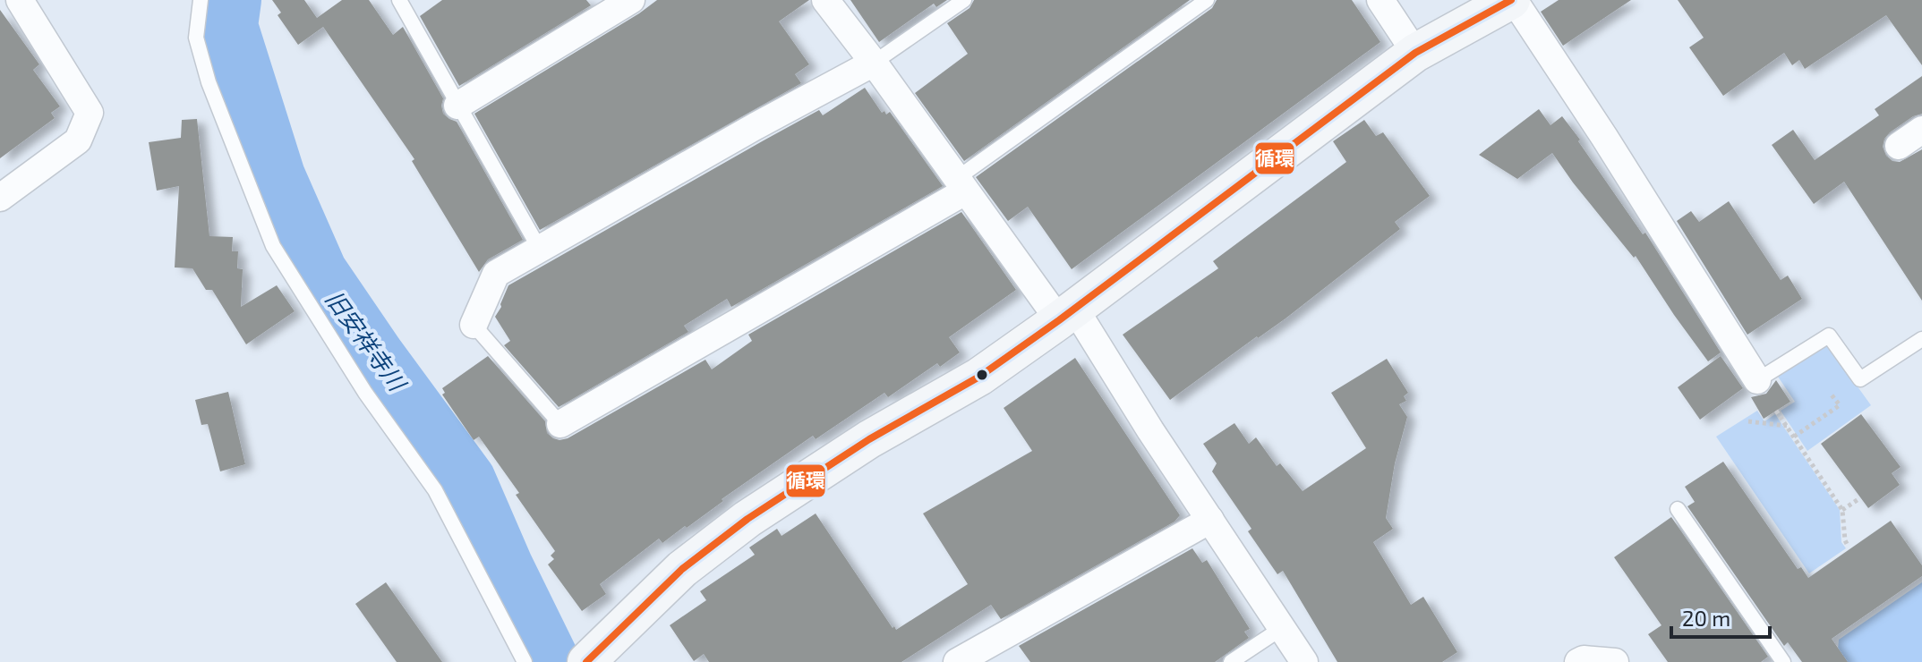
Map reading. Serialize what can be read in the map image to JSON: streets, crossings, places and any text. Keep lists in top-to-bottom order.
{
  "water": ["旧安祥寺川"],
  "lines": ["transit line 循環"],
  "scale_bar": "20 m"
}
